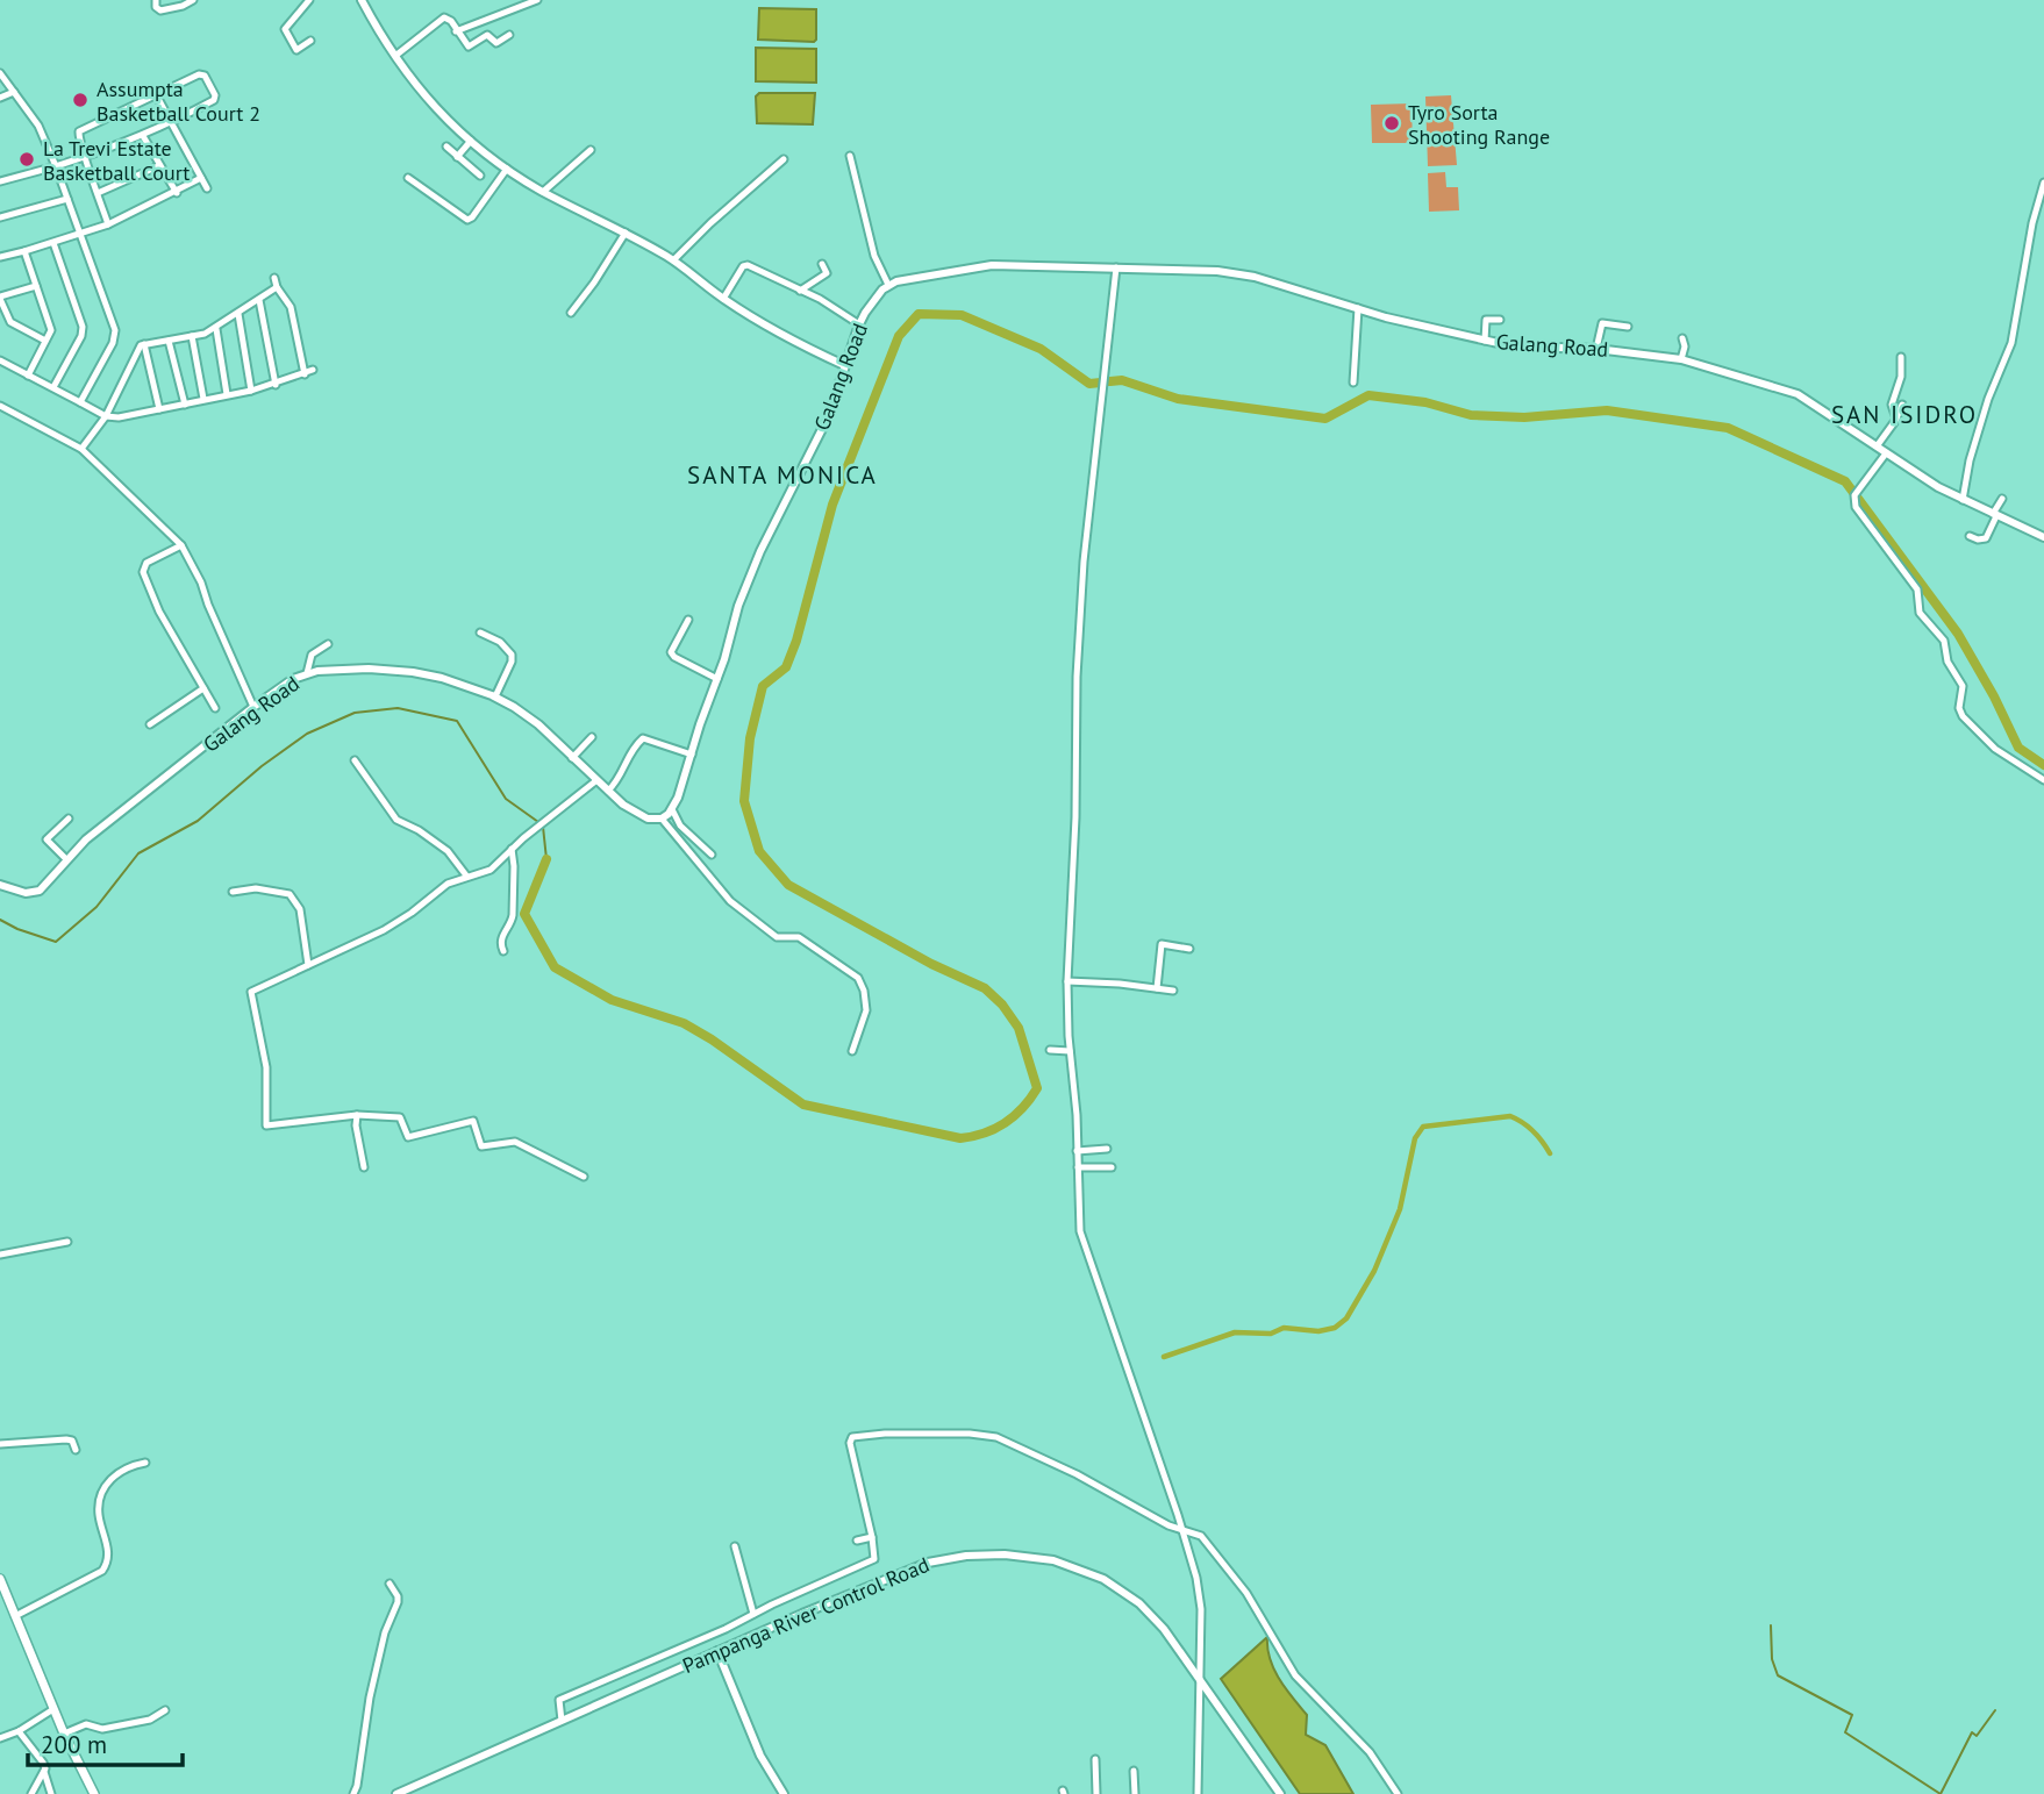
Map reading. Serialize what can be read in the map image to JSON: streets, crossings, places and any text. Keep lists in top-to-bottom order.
{
  "streets": {
    "street": ["Galang Road", "Pampanga River Control Road"]
  },
  "districts": ["SAN ISIDRO", "SANTA MONICA"],
  "places": ["Assumpta Basketball Court 2", "Tyro Sorta Shooting Range", "La Trevi Estate Basketball Court"],
  "scale_bar": "200 m"
}
